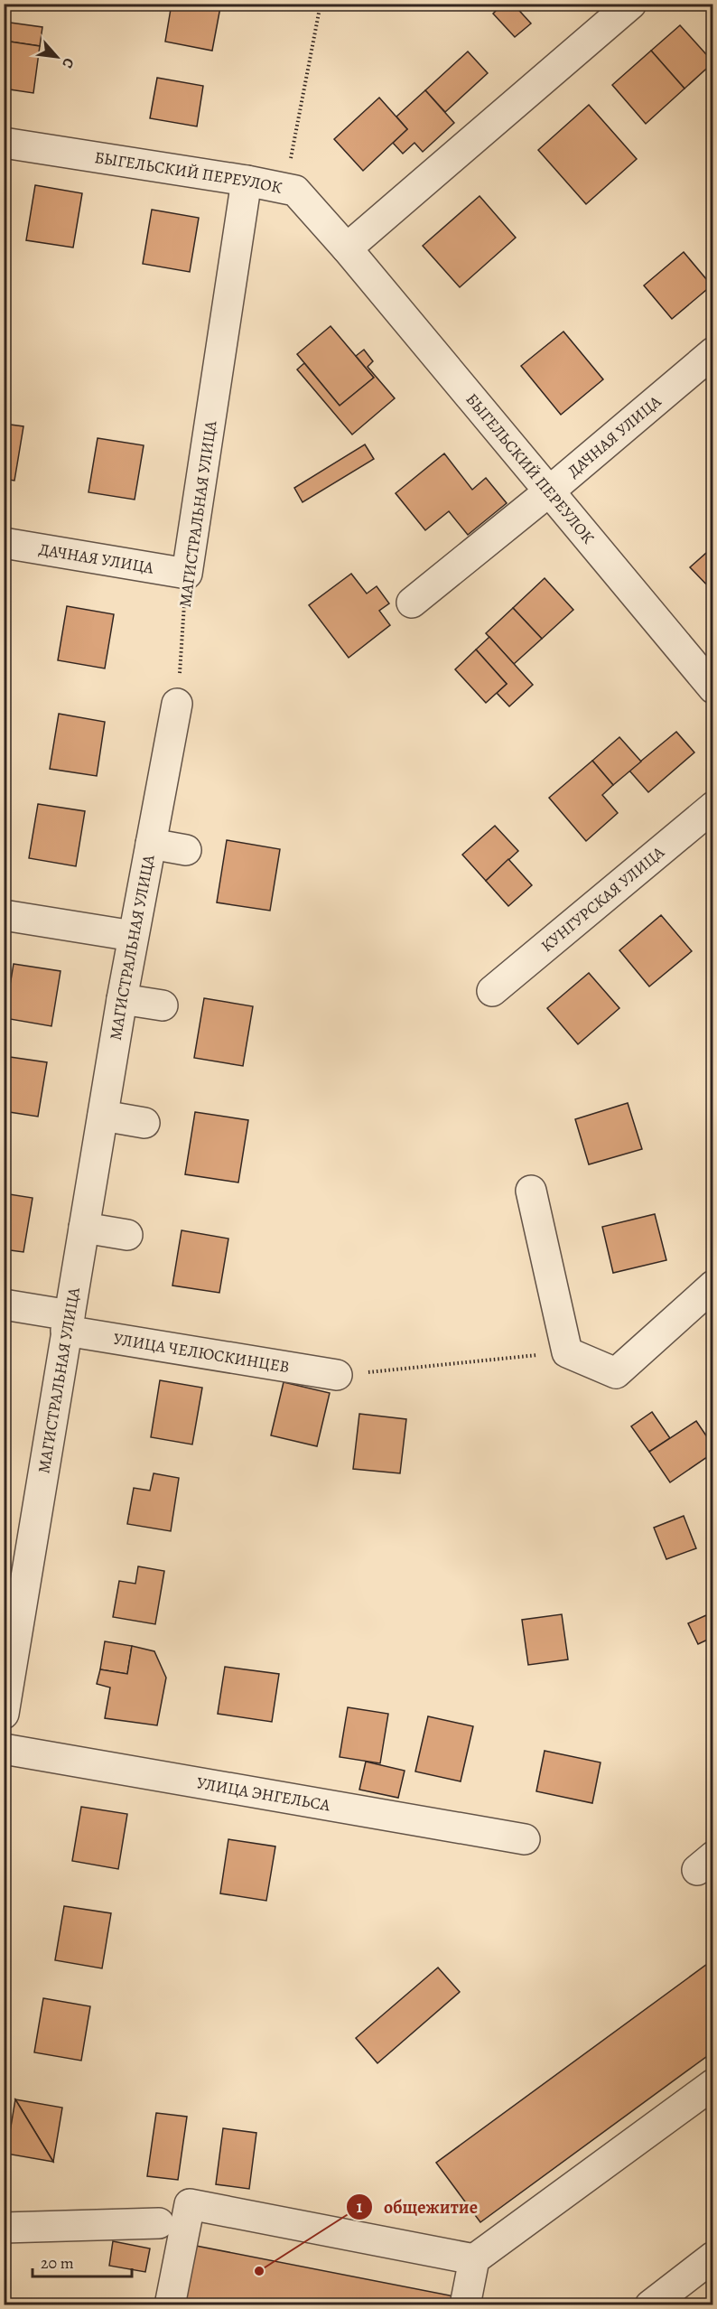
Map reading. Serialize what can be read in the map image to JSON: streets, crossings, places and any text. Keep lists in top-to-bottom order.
{
  "streets": {
    "street": [
      "БЫГЕЛЬСКИЙ ПЕРЕУЛОК",
      "ДАЧНАЯ УЛИЦА",
      "МАГИСТРАЛЬНАЯ УЛИЦА",
      "КУНГУРСКАЯ УЛИЦА",
      "УЛИЦА ЧЕЛЮСКИНЦЕВ",
      "УЛИЦА ЭНГЕЛЬСА"
    ]
  },
  "crossings": [
    ["БЫГЕЛЬСКИЙ ПЕРЕУЛОК", "ДАЧНАЯ УЛИЦА"],
    ["БЫГЕЛЬСКИЙ ПЕРЕУЛОК", "МАГИСТРАЛЬНАЯ УЛИЦА"],
    ["ДАЧНАЯ УЛИЦА", "МАГИСТРАЛЬНАЯ УЛИЦА"],
    ["МАГИСТРАЛЬНАЯ УЛИЦА", "УЛИЦА ЧЕЛЮСКИНЦЕВ"]
  ],
  "places": ["общежитие"],
  "scale_bar": "20 m",
  "north": "bottom right"
}
